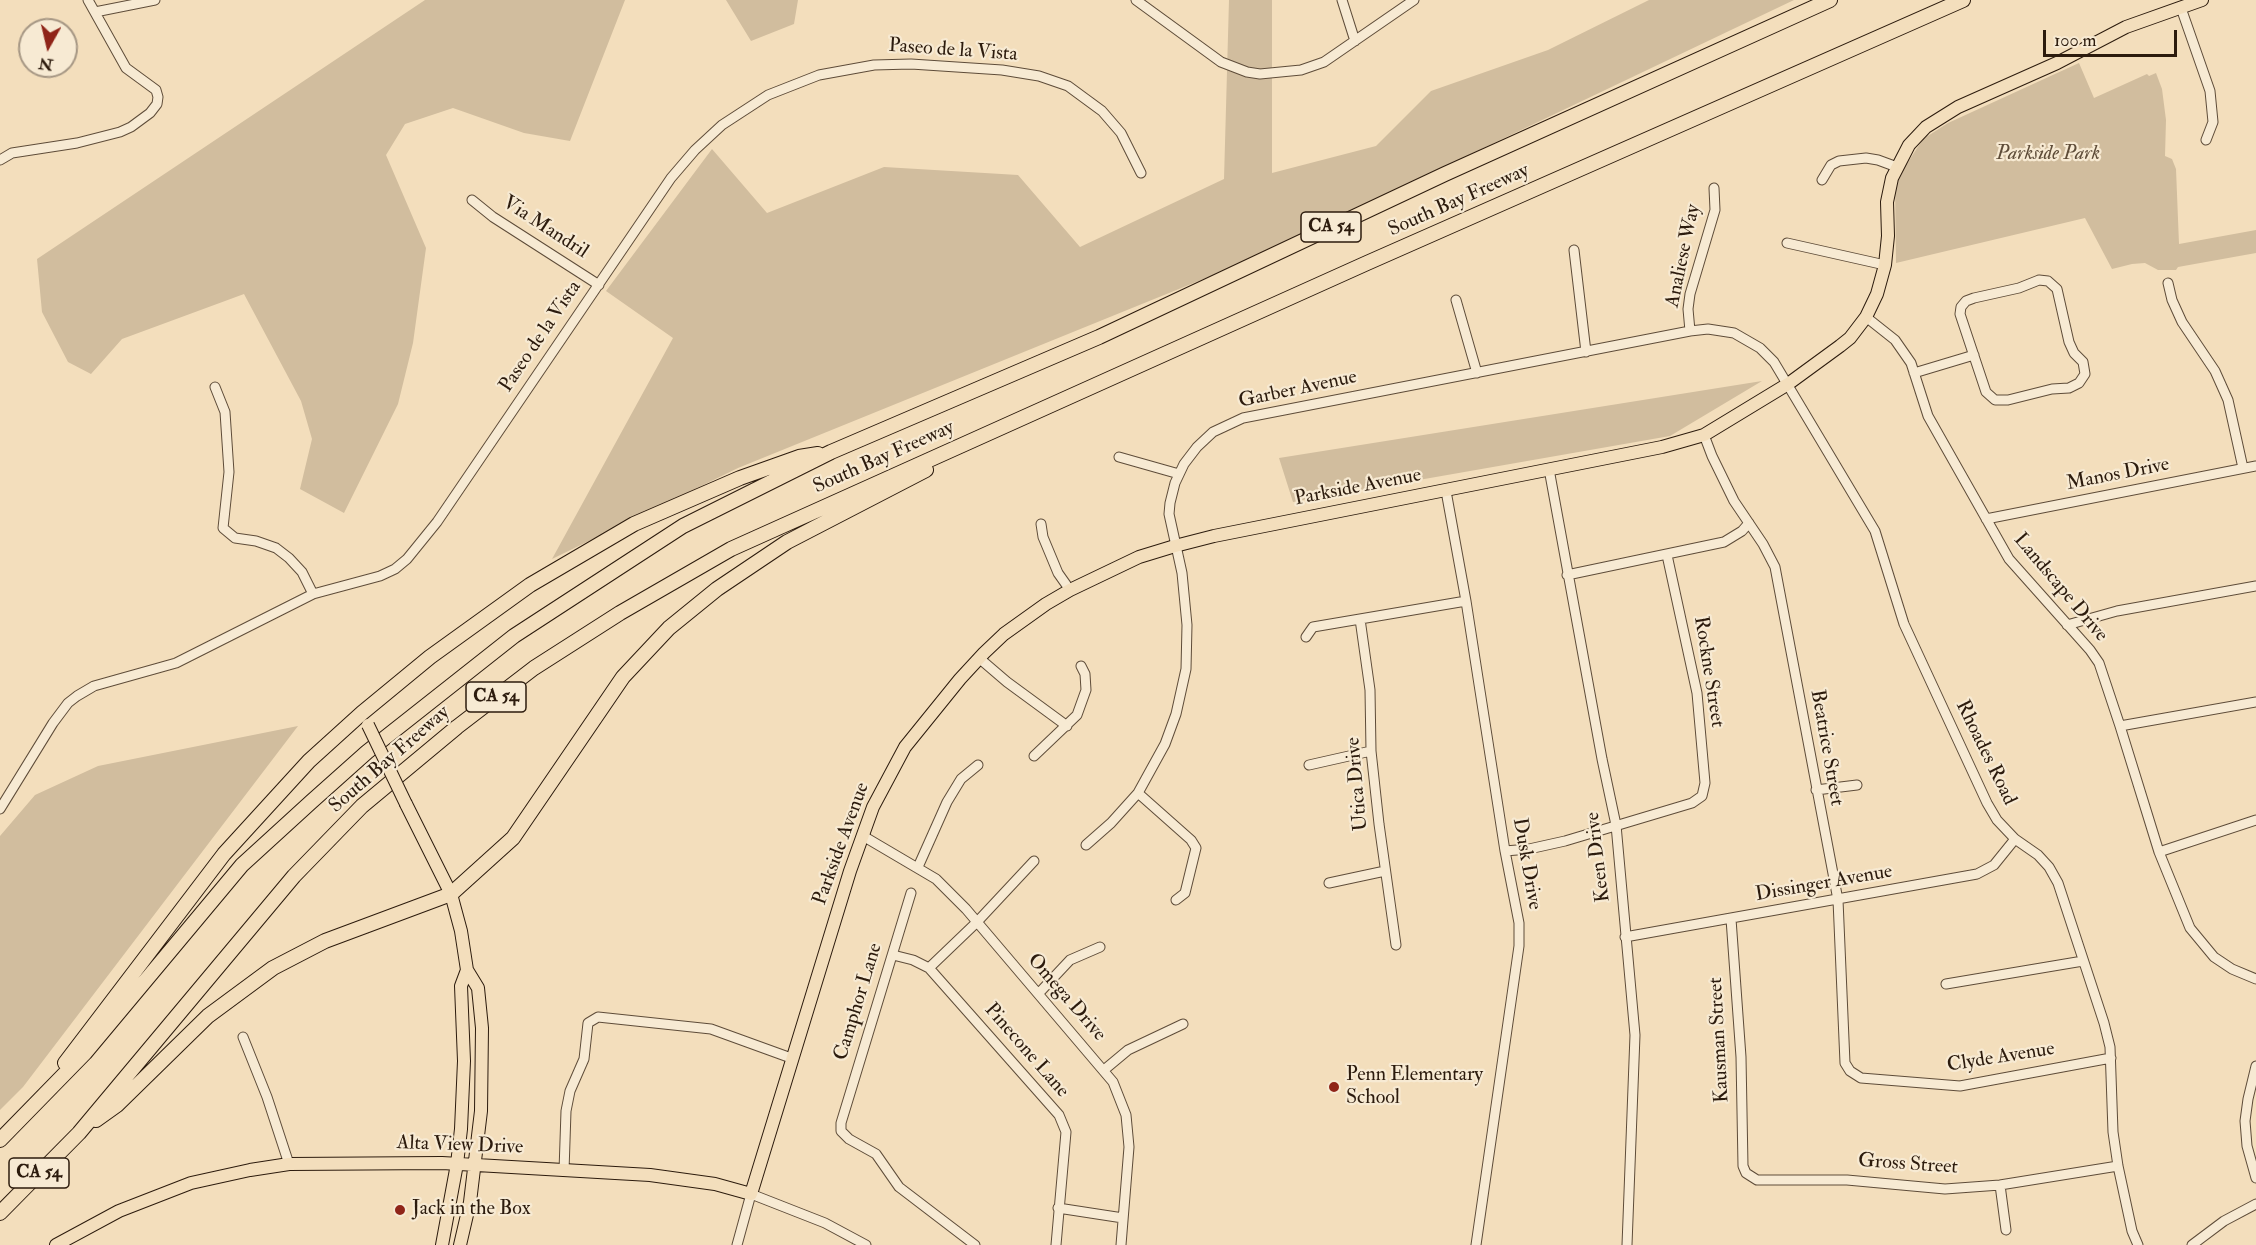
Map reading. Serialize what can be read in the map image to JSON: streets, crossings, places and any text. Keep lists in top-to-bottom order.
{
  "streets": {
    "highway": ["South Bay Freeway", "CA 54"],
    "main road": ["Parkside Avenue", "Alta View Drive"],
    "street": [
      "Paseo de la Vista",
      "Via Mandril",
      "Analiese Way",
      "Garber Avenue",
      "Manos Drive",
      "Landscape Drive",
      "Rockne Street",
      "Beatrice Street",
      "Rhoades Road",
      "Utica Drive",
      "Keen Drive",
      "Dusk Drive",
      "Dissinger Avenue",
      "Omega Drive",
      "Camphor Lane",
      "Kausman Street",
      "Pinecone Lane",
      "Clyde Avenue",
      "Gross Street"
    ]
  },
  "crossings": [
    ["Paseo de la Vista", "Via Mandril"],
    ["Analiese Way", "Garber Avenue"],
    ["Garber Avenue", "Parkside Avenue"],
    ["Garber Avenue", "Rhoades Road"],
    ["Manos Drive", "Landscape Drive"],
    ["Parkside Avenue", "Landscape Drive"],
    ["Parkside Avenue", "Beatrice Street"],
    ["Parkside Avenue", "Rhoades Road"],
    ["Parkside Avenue", "Keen Drive"],
    ["Parkside Avenue", "Dusk Drive"],
    ["Parkside Avenue", "Omega Drive"],
    ["Parkside Avenue", "Alta View Drive"],
    ["Rockne Street", "Keen Drive"],
    ["Beatrice Street", "Dissinger Avenue"],
    ["Beatrice Street", "Clyde Avenue"],
    ["Rhoades Road", "Dissinger Avenue"],
    ["Rhoades Road", "Clyde Avenue"],
    ["Rhoades Road", "Gross Street"],
    ["Keen Drive", "Dissinger Avenue"],
    ["Dissinger Avenue", "Kausman Street"],
    ["Camphor Lane", "Pinecone Lane"],
    ["Kausman Street", "Gross Street"]
  ],
  "parks": ["Parkside Park"],
  "places": ["Penn Elementary School", "Jack in the Box"],
  "scale_bar": "100 m",
  "north": "bottom"
}
